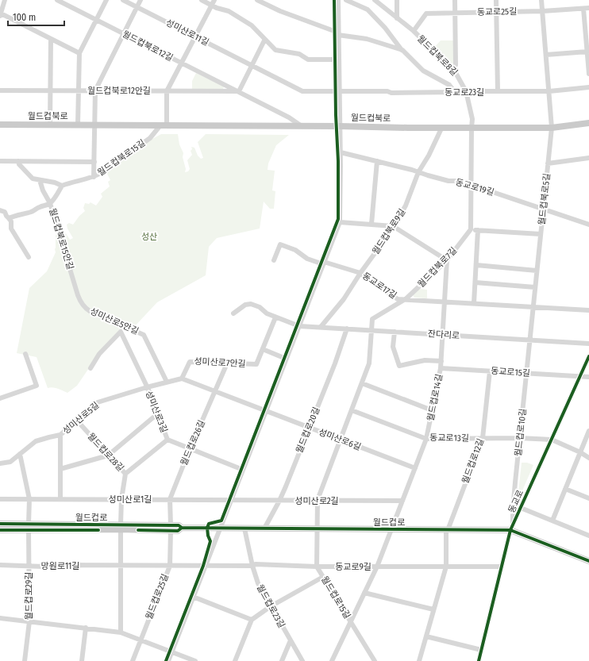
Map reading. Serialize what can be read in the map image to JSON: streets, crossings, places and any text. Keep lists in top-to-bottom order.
{
  "streets": {
    "main road": ["월드컵북로", "월드컵로"],
    "street": [
      "동교로25길",
      "성미산로11길",
      "월드컵북로12길",
      "월드컵북로8길",
      "월드컵북로12안길",
      "동교로23길",
      "월드컵북로15길",
      "동교로19길",
      "월드컵북로5길",
      "월드컵북로9길",
      "월드컵북로15안길",
      "월드컵북로7길",
      "동교로17길",
      "성미산로5안길",
      "잔다리로",
      "성미산로7안길",
      "동교로15길",
      "월드컵로14길",
      "성미산로3길",
      "성미산로5길",
      "월드컵로20길",
      "월드컵로10길",
      "동교로13길",
      "성미산로6길",
      "월드컵로26길",
      "월드컵로28길",
      "월드컵로12길",
      "성미산로1길",
      "성미산로2길",
      "동교로",
      "망원로11길",
      "동교로9길",
      "월드컵로29길",
      "월드컵로25길",
      "월드컵로15길",
      "월드컵로23길"
    ]
  },
  "crossings": [
    ["동교로25길", "월드컵북로8길"],
    ["동교로25길", "월드컵북로5길"],
    ["성미산로11길", "동교로23길"],
    ["월드컵북로12길", "월드컵북로12안길"],
    ["월드컵북로12길", "월드컵북로"],
    ["월드컵북로8길", "동교로23길"],
    ["월드컵북로8길", "월드컵북로"],
    ["동교로23길", "월드컵북로5길"],
    ["월드컵북로", "월드컵북로15길"],
    ["월드컵북로", "월드컵북로5길"],
    ["월드컵북로", "월드컵북로9길"],
    ["월드컵북로15길", "월드컵북로15안길"],
    ["동교로19길", "월드컵북로5길"],
    ["동교로19길", "월드컵북로9길"],
    ["월드컵북로5길", "동교로17길"],
    ["월드컵북로5길", "잔다리로"],
    ["월드컵북로5길", "월드컵로10길"],
    ["월드컵북로9길", "동교로17길"],
    ["월드컵북로9길", "잔다리로"],
    ["월드컵북로15안길", "성미산로5안길"],
    ["월드컵북로7길", "동교로17길"],
    ["월드컵북로7길", "잔다리로"],
    ["월드컵북로7길", "월드컵로14길"],
    ["월드컵북로7길", "월드컵로15길"],
    ["동교로17길", "월드컵로14길"],
    ["성미산로5안길", "성미산로5길"],
    ["잔다리로", "성미산로7안길"],
    ["잔다리로", "월드컵로14길"],
    ["잔다리로", "월드컵로20길"],
    ["잔다리로", "월드컵로10길"],
    ["잔다리로", "월드컵로15길"],
    ["성미산로7안길", "성미산로5길"],
    ["성미산로7안길", "월드컵로26길"],
    ["동교로15길", "월드컵로14길"],
    ["동교로15길", "월드컵로10길"],
    ["동교로15길", "월드컵로12길"],
    ["동교로15길", "동교로"],
    ["월드컵로14길", "동교로13길"],
    ["월드컵로14길", "성미산로6길"],
    ["월드컵로14길", "성미산로2길"],
    ["월드컵로14길", "월드컵로"],
    ["월드컵로14길", "동교로9길"],
    ["월드컵로14길", "월드컵로15길"],
    ["성미산로3길", "성미산로5길"],
    ["성미산로3길", "월드컵로26길"],
    ["성미산로5길", "월드컵로28길"],
    ["성미산로5길", "성미산로1길"],
    ["월드컵로20길", "성미산로6길"],
    ["월드컵로20길", "성미산로2길"],
    ["월드컵로20길", "월드컵로"],
    ["월드컵로10길", "동교로13길"],
    ["월드컵로10길", "동교로"],
    ["월드컵로10길", "월드컵로"],
    ["동교로13길", "월드컵로12길"],
    ["동교로13길", "동교로"],
    ["동교로13길", "월드컵로15길"],
    ["성미산로6길", "월드컵로15길"],
    ["월드컵로26길", "성미산로1길"],
    ["월드컵로26길", "월드컵로"],
    ["월드컵로26길", "월드컵로25길"],
    ["월드컵로28길", "성미산로1길"],
    ["월드컵로28길", "월드컵로"],
    ["월드컵로12길", "월드컵로"],
    ["성미산로1길", "성미산로2길"],
    ["성미산로2길", "월드컵로15길"],
    ["동교로", "월드컵로"],
    ["동교로", "동교로9길"],
    ["월드컵로", "월드컵로29길"],
    ["월드컵로", "월드컵로25길"],
    ["월드컵로", "월드컵로15길"],
    ["월드컵로", "월드컵로23길"],
    ["망원로11길", "동교로9길"],
    ["망원로11길", "월드컵로29길"],
    ["망원로11길", "월드컵로25길"],
    ["동교로9길", "월드컵로15길"],
    ["동교로9길", "월드컵로23길"]
  ],
  "parks": ["성산"],
  "scale_bar": "100 m"
}
